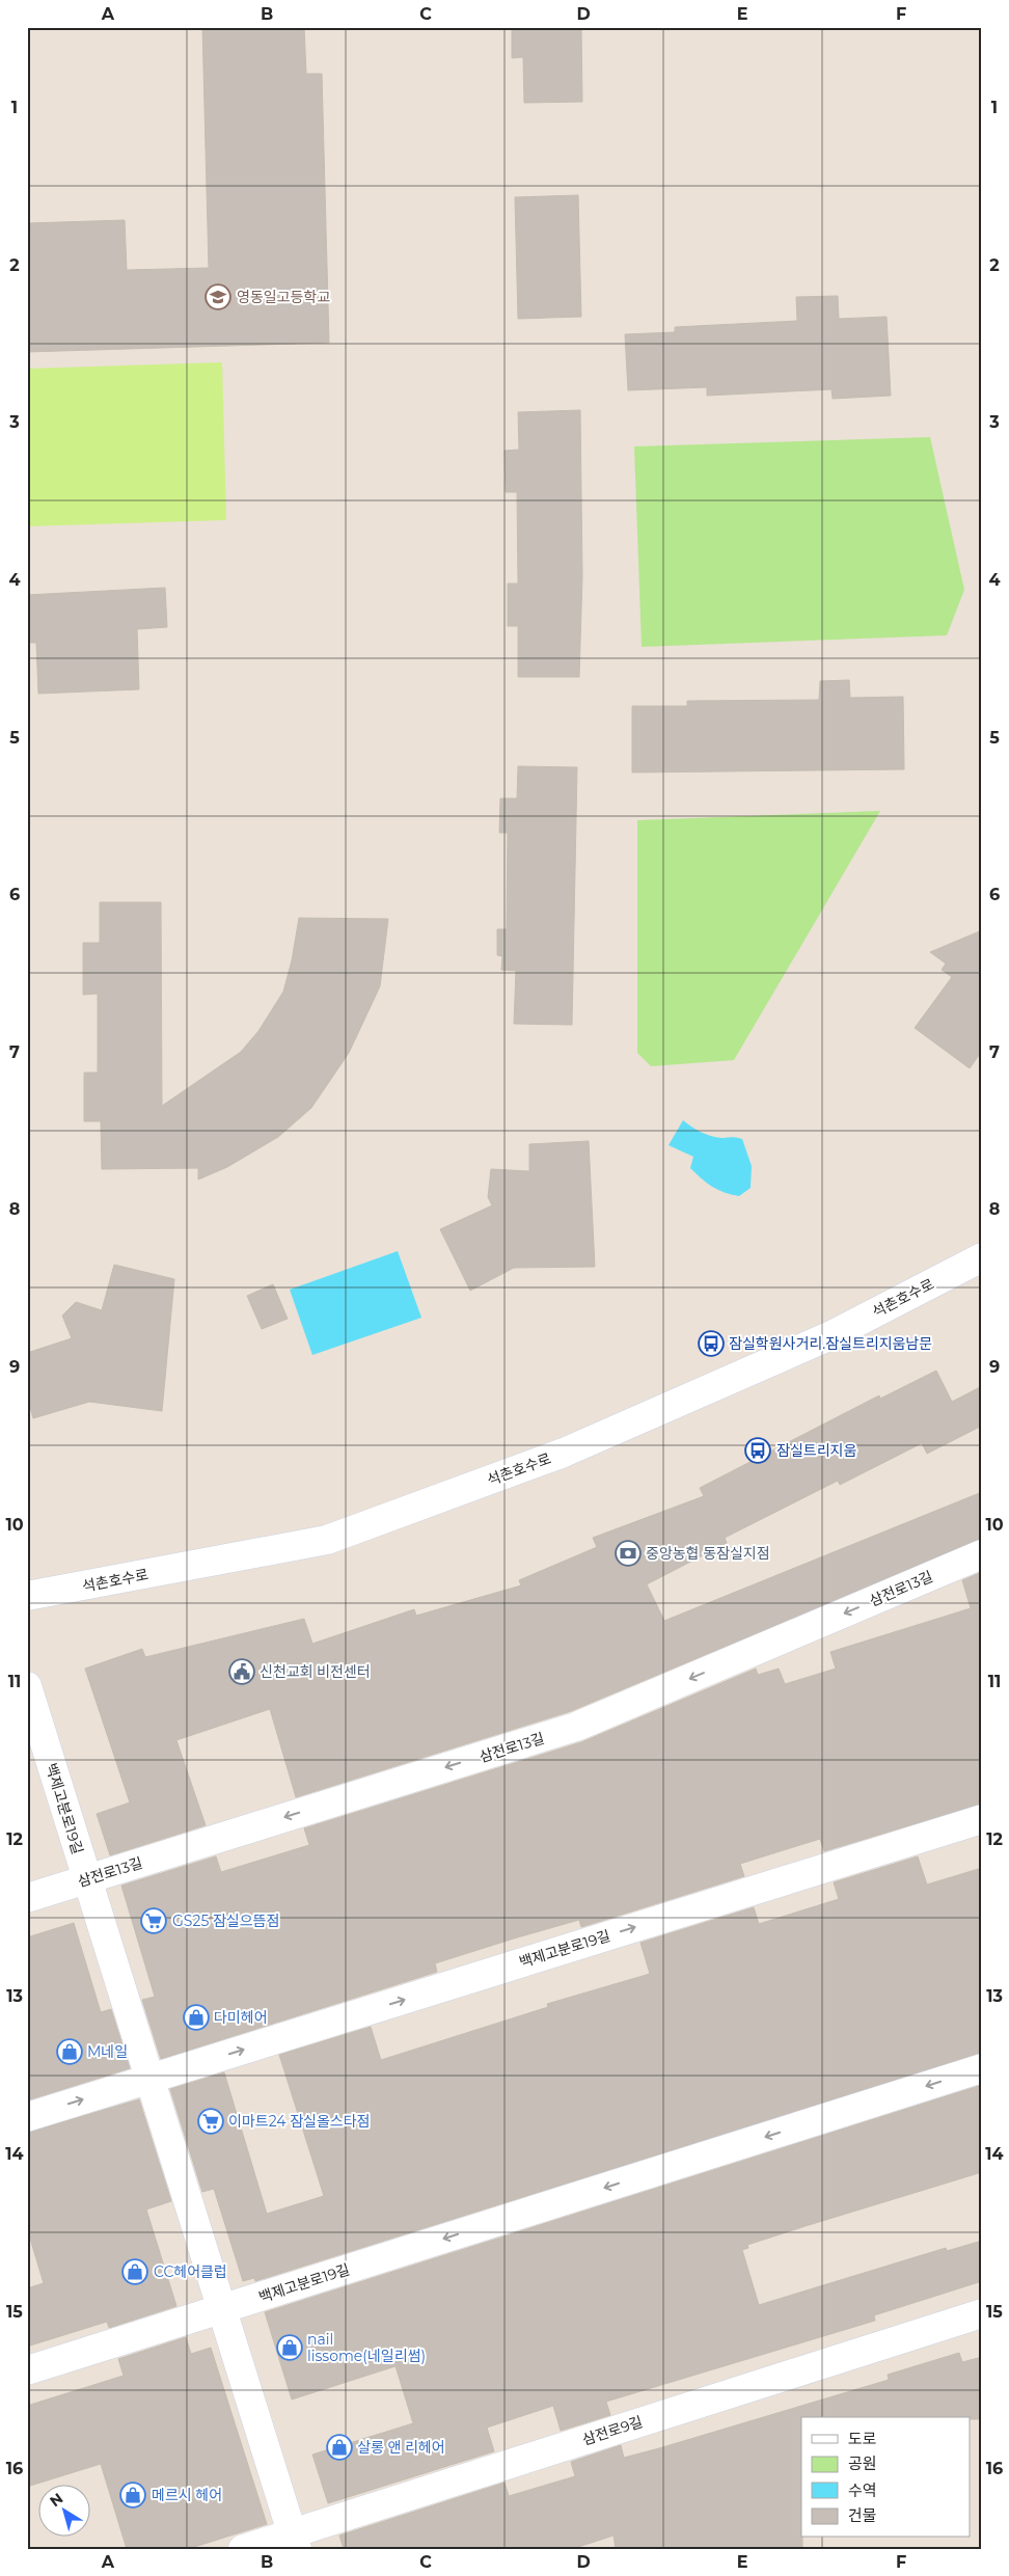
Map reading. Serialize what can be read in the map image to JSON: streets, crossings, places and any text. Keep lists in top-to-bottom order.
{
  "streets": {
    "street": [
      "석촌호수로",
      "삼전로13길",
      "백제고분로19길",
      "삼전로9길"
    ]
  },
  "crossings": [
    ["삼전로13길", "백제고분로19길"],
    ["백제고분로19길", "삼전로9길"]
  ],
  "one_way": ["삼전로13길"],
  "places": {
    "school or university": ["영동일고등학교"],
    "bus stop": ["잠실학원사거리.잠실트리지움남문", "잠실트리지움"],
    "bank": ["중앙농협 동잠실지점"],
    "public building": ["신천교회 비전센터"],
    "supermarket": ["GS25 잠실으뜸점", "이마트24 잠실올스타점"],
    "shop": [
      "다미헤어",
      "M네일",
      "CC헤어클럽",
      "nail lissome(네일리썸)",
      "살롱 앤 리헤어",
      "메르시 헤어"
    ]
  },
  "legend": [
    "도로",
    "공원",
    "수역",
    "건물"
  ],
  "north": "top left",
  "grid": {
    "columns": [
      "A",
      "B",
      "C",
      "D",
      "E",
      "F"
    ],
    "rows": [
      "1",
      "2",
      "3",
      "4",
      "5",
      "6",
      "7",
      "8",
      "9",
      "10",
      "11",
      "12",
      "13",
      "14",
      "15",
      "16"
    ]
  }
}
